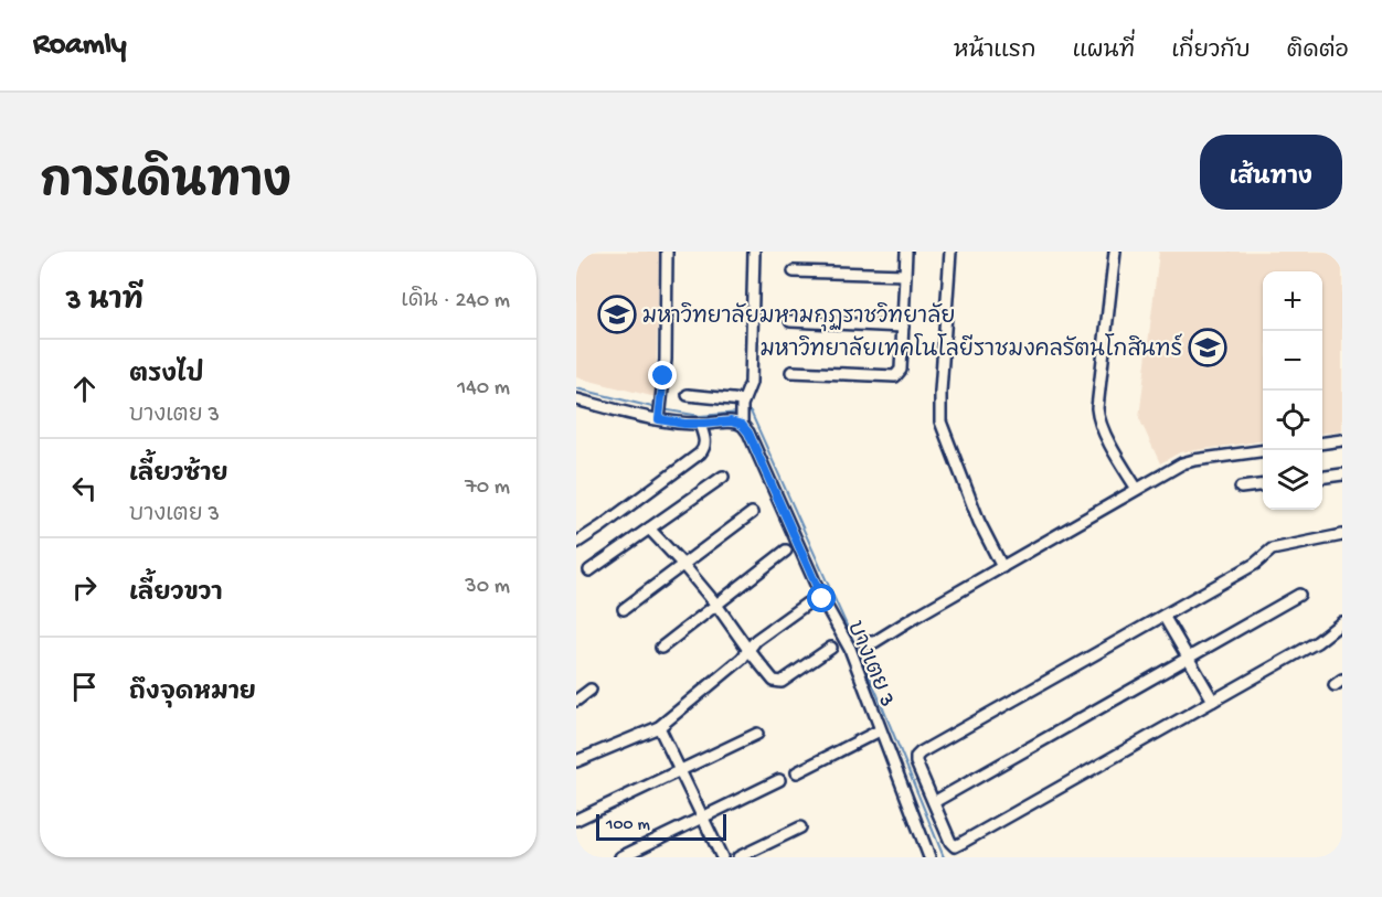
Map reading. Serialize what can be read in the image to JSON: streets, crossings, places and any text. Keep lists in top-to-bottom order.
{
  "streets": {
    "street": ["บางเตย 3"]
  },
  "places": {
    "school or university": ["มหาวิทยาลัยมหามกุฏราชวิทยาลัย", "มหาวิทยาลัยเทคโนโลยีราชมงคลรัตนโกสินทร์"]
  },
  "scale_bar": "100 m",
  "page": {
    "header": "Roamly",
    "nav": [
      "หน้าแรก",
      "แผนที่",
      "เกี่ยวกับ",
      "ติดต่อ"
    ],
    "title": "การเดินทาง",
    "buttons": "เส้นทาง",
    "heading": ["3 นาที", "เดิน · 240 m"],
    "map_buttons": ["+", "−"],
    "list": [
      ["ตรงไป", "บางเตย 3", "140 m"],
      ["เลี้ยวซ้าย", "บางเตย 3", "70 m"],
      ["เลี้ยวขวา", "30 m"],
      "ถึงจุดหมาย"
    ],
    "scale": "100 m"
  }
}
